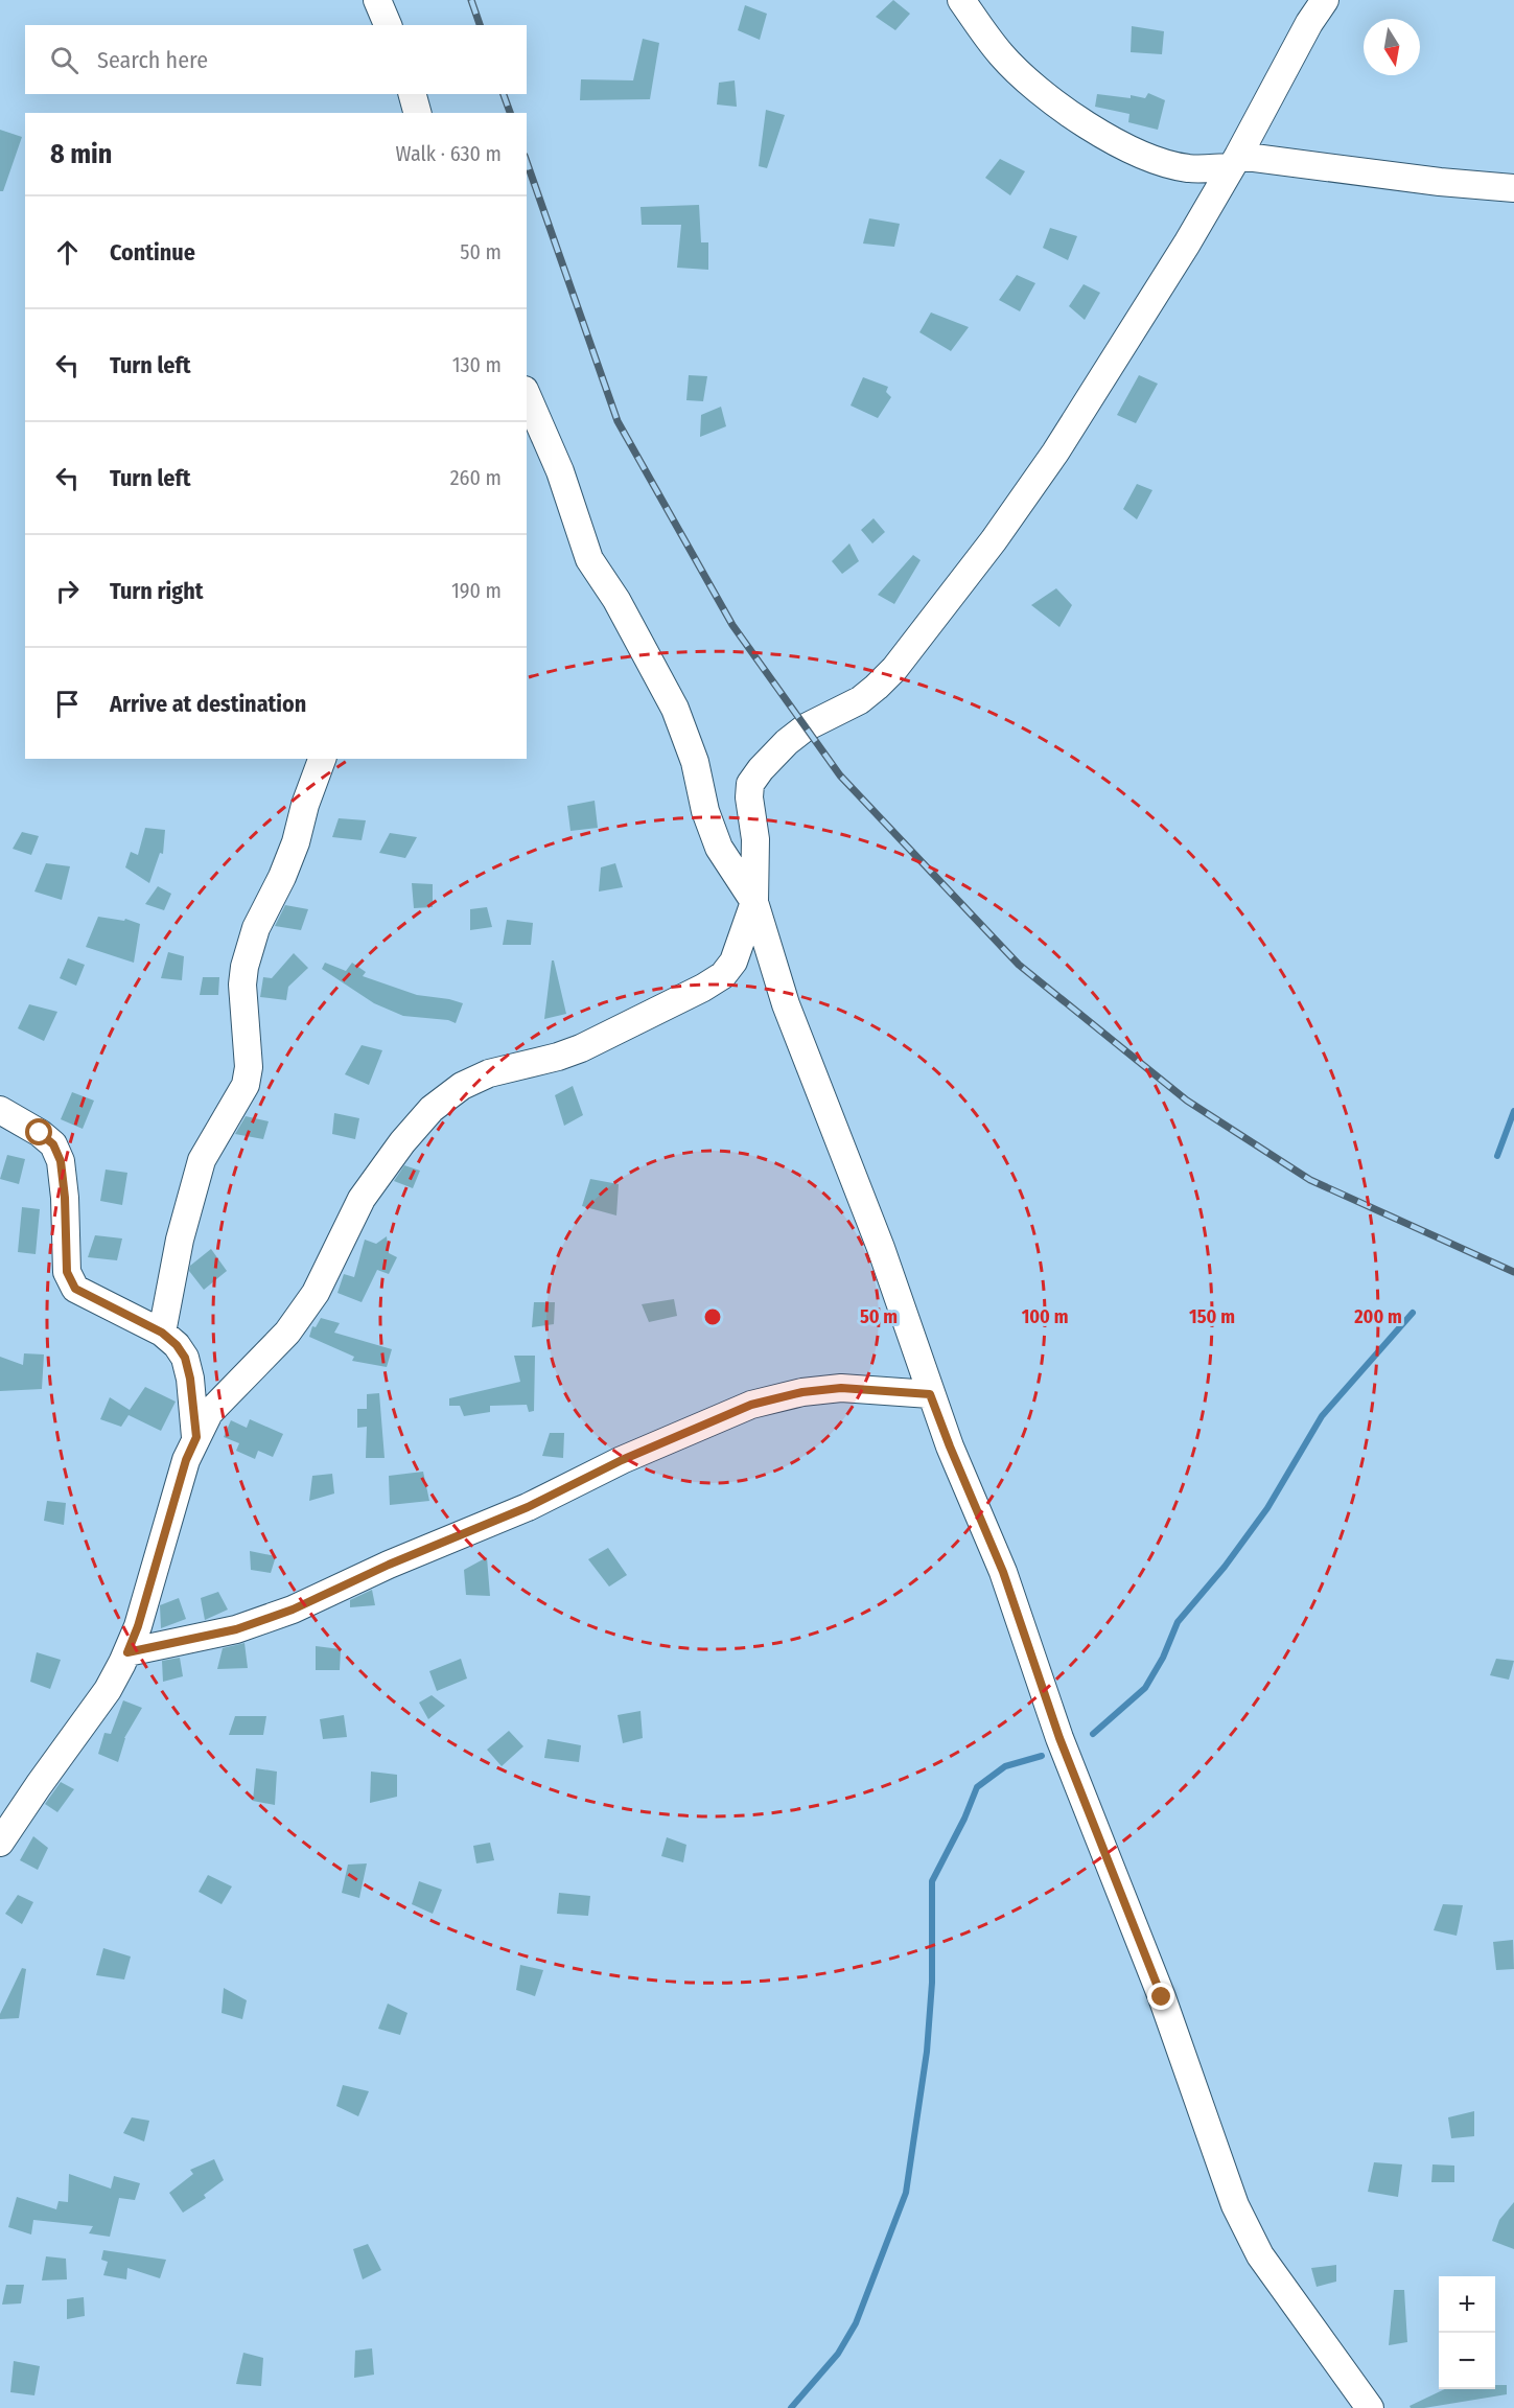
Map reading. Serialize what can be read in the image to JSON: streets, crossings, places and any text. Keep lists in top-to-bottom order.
{
  "north": "bottom",
  "page": {
    "search": "Search here",
    "heading": ["8 min", "Walk · 630 m"],
    "list": [
      ["Continue", "50 m"],
      ["Turn left", "130 m"],
      ["Turn left", "260 m"],
      ["Turn right", "190 m"],
      "Arrive at destination"
    ],
    "map_buttons": ["+", "−"]
  },
  "rings": [
    "50 m",
    "100 m",
    "150 m",
    "200 m"
  ]
}
